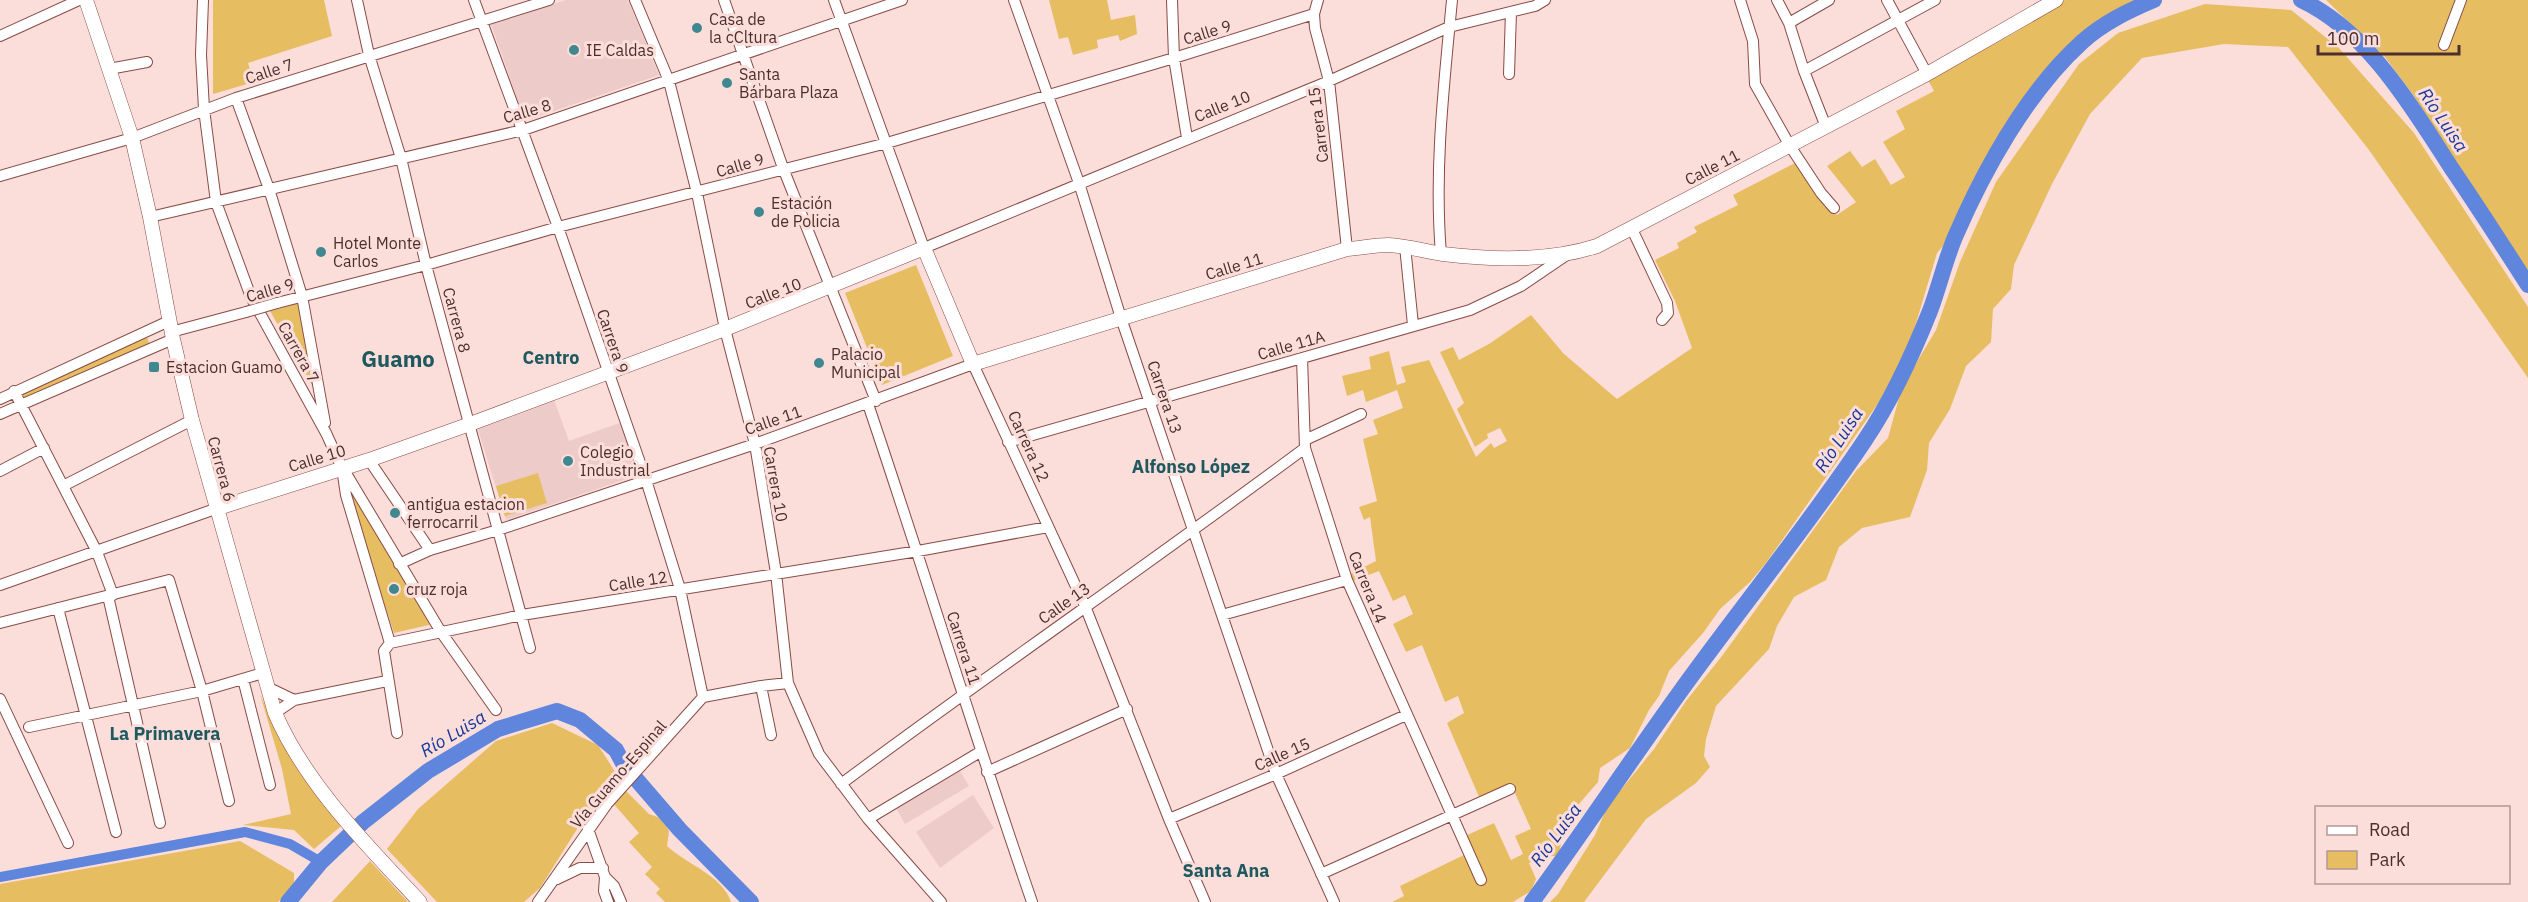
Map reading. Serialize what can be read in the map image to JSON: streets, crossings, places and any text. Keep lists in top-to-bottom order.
{
  "streets": {
    "main road": [
      "Calle 10",
      "Calle 11",
      "Carrera 12",
      "Carrera 6"
    ],
    "street": [
      "Calle 9",
      "Calle 7",
      "Calle 8",
      "Carrera 15",
      "Carrera 8",
      "Carrera 9",
      "Calle 11A",
      "Carrera 7",
      "Carrera 13",
      "Carrera 10",
      "Calle 12",
      "Carrera 14",
      "Calle 13",
      "Carrera 11",
      "Calle 15",
      "Vía Guamo-Espinal"
    ]
  },
  "crossings": [
    ["Calle 9", "Carrera 15"],
    ["Calle 9", "Carrera 8"],
    ["Calle 9", "Carrera 9"],
    ["Calle 9", "Carrera 13"],
    ["Calle 9", "Carrera 12"],
    ["Calle 9", "Carrera 6"],
    ["Calle 9", "Carrera 10"],
    ["Calle 9", "Carrera 11"],
    ["Calle 7", "Carrera 8"],
    ["Calle 7", "Carrera 9"],
    ["Calle 7", "Carrera 7"],
    ["Calle 7", "Carrera 6"],
    ["Calle 10", "Carrera 15"],
    ["Calle 10", "Carrera 8"],
    ["Calle 10", "Carrera 9"],
    ["Calle 10", "Carrera 7"],
    ["Calle 10", "Carrera 13"],
    ["Calle 10", "Carrera 12"],
    ["Calle 10", "Carrera 6"],
    ["Calle 10", "Carrera 10"],
    ["Calle 10", "Carrera 11"],
    ["Calle 8", "Carrera 8"],
    ["Calle 8", "Carrera 9"],
    ["Calle 8", "Carrera 7"],
    ["Calle 8", "Carrera 12"],
    ["Calle 8", "Carrera 6"],
    ["Calle 8", "Carrera 10"],
    ["Calle 8", "Carrera 11"],
    ["Carrera 15", "Calle 11"],
    ["Calle 11", "Carrera 8"],
    ["Calle 11", "Carrera 9"],
    ["Calle 11", "Calle 11A"],
    ["Calle 11", "Carrera 13"],
    ["Calle 11", "Carrera 12"],
    ["Calle 11", "Carrera 10"],
    ["Calle 11", "Carrera 11"],
    ["Carrera 8", "Calle 12"],
    ["Carrera 9", "Calle 12"],
    ["Carrera 9", "Vía Guamo-Espinal"],
    ["Calle 11A", "Carrera 13"],
    ["Calle 11A", "Carrera 12"],
    ["Calle 11A", "Carrera 14"],
    ["Carrera 7", "Calle 12"],
    ["Carrera 13", "Calle 13"],
    ["Carrera 13", "Calle 15"],
    ["Carrera 12", "Calle 12"],
    ["Carrera 12", "Calle 13"],
    ["Carrera 12", "Calle 15"],
    ["Carrera 10", "Calle 12"],
    ["Carrera 10", "Calle 13"],
    ["Calle 12", "Carrera 11"],
    ["Carrera 14", "Calle 13"],
    ["Carrera 14", "Calle 15"],
    ["Calle 13", "Carrera 11"]
  ],
  "districts": [
    "Centro",
    "Guamo",
    "Alfonso López",
    "La Primavera",
    "Santa Ana"
  ],
  "water": ["Río Luisa"],
  "places": {
    "other": [
      "Casa de la cCltura",
      "IE Caldas",
      "Santa Bárbara Plaza",
      "Estación de Policia",
      "Hotel Monte Carlos",
      "Palacio Municipal",
      "Colegio Industrial",
      "antigua estacion ferrocarril",
      "cruz roja"
    ],
    "transit": ["Estacion Guamo"]
  },
  "legend": ["Road", "Park"],
  "scale_bar": "100 m"
}
